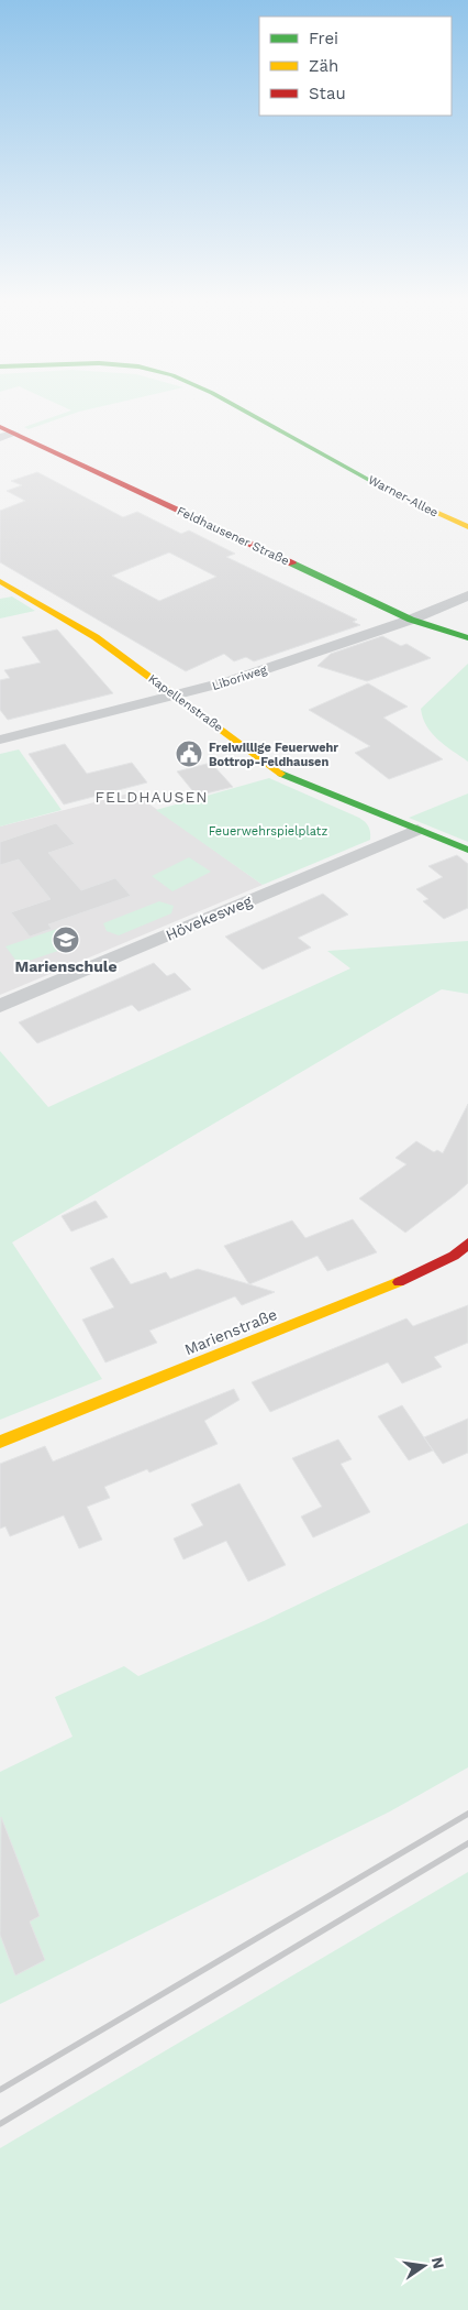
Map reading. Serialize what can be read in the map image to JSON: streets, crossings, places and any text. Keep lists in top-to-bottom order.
{
  "streets": {
    "street": [
      "Warner-Allee",
      "Feldhausener Straße",
      "Liboriweg",
      "Kapellenstraße",
      "Hövekesweg",
      "Marienstraße"
    ]
  },
  "crossings": [
    ["Feldhausener Straße", "Liboriweg"],
    ["Liboriweg", "Kapellenstraße"],
    ["Kapellenstraße", "Hövekesweg"]
  ],
  "districts": ["FELDHAUSEN"],
  "parks": ["Feuerwehrspielplatz"],
  "places": {
    "public building": ["Freiwillige Feuerwehr Bottrop-Feldhausen"],
    "school or university": ["Marienschule"]
  },
  "legend": ["Frei", "Zäh", "Stau"],
  "north": "right"
}
